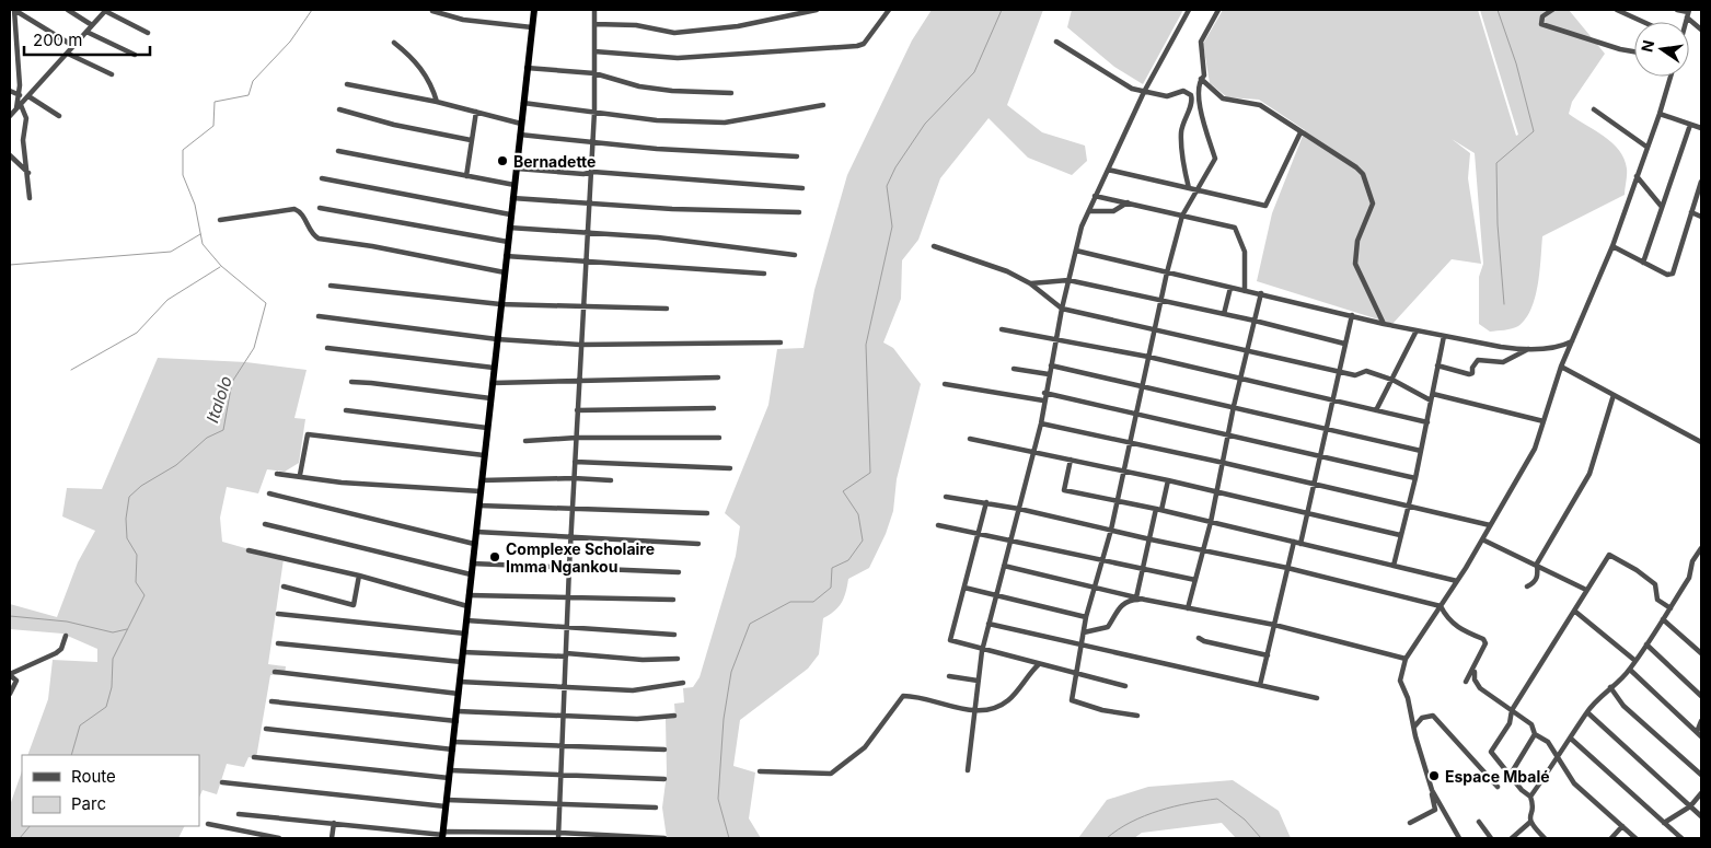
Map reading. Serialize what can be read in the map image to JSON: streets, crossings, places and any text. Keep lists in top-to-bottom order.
{
  "water": ["Italolo"],
  "places": ["Bernadette", "Complexe Scholaire Imma Ngankou", "Espace Mbalé"],
  "legend": ["Route", "Parc"],
  "scale_bar": "200 m",
  "north": "left"
}
